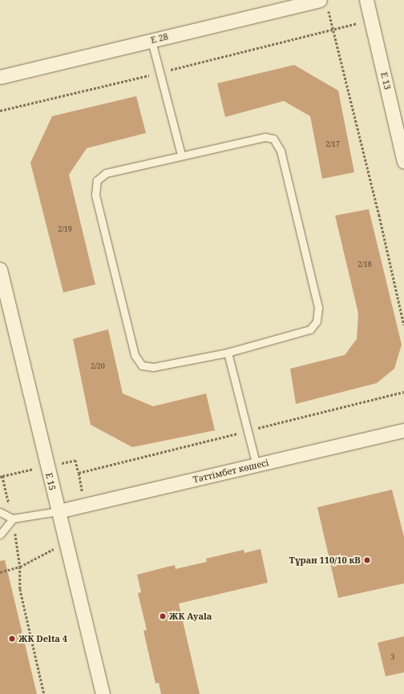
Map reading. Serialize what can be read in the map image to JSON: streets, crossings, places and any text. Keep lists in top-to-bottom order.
{
  "streets": {
    "street": [
      "E 28",
      "E 13",
      "Тәттімбет көшесі",
      "E 15"
    ]
  },
  "crossings": [
    ["Тәттімбет көшесі", "E 15"]
  ],
  "places": ["Тұран 110/10 кВ", "ЖК Ayala", "ЖК Delta 4"],
  "house_numbers": [
    "2/17",
    "2/19",
    "2/18",
    "2/20",
    "3"
  ]
}
